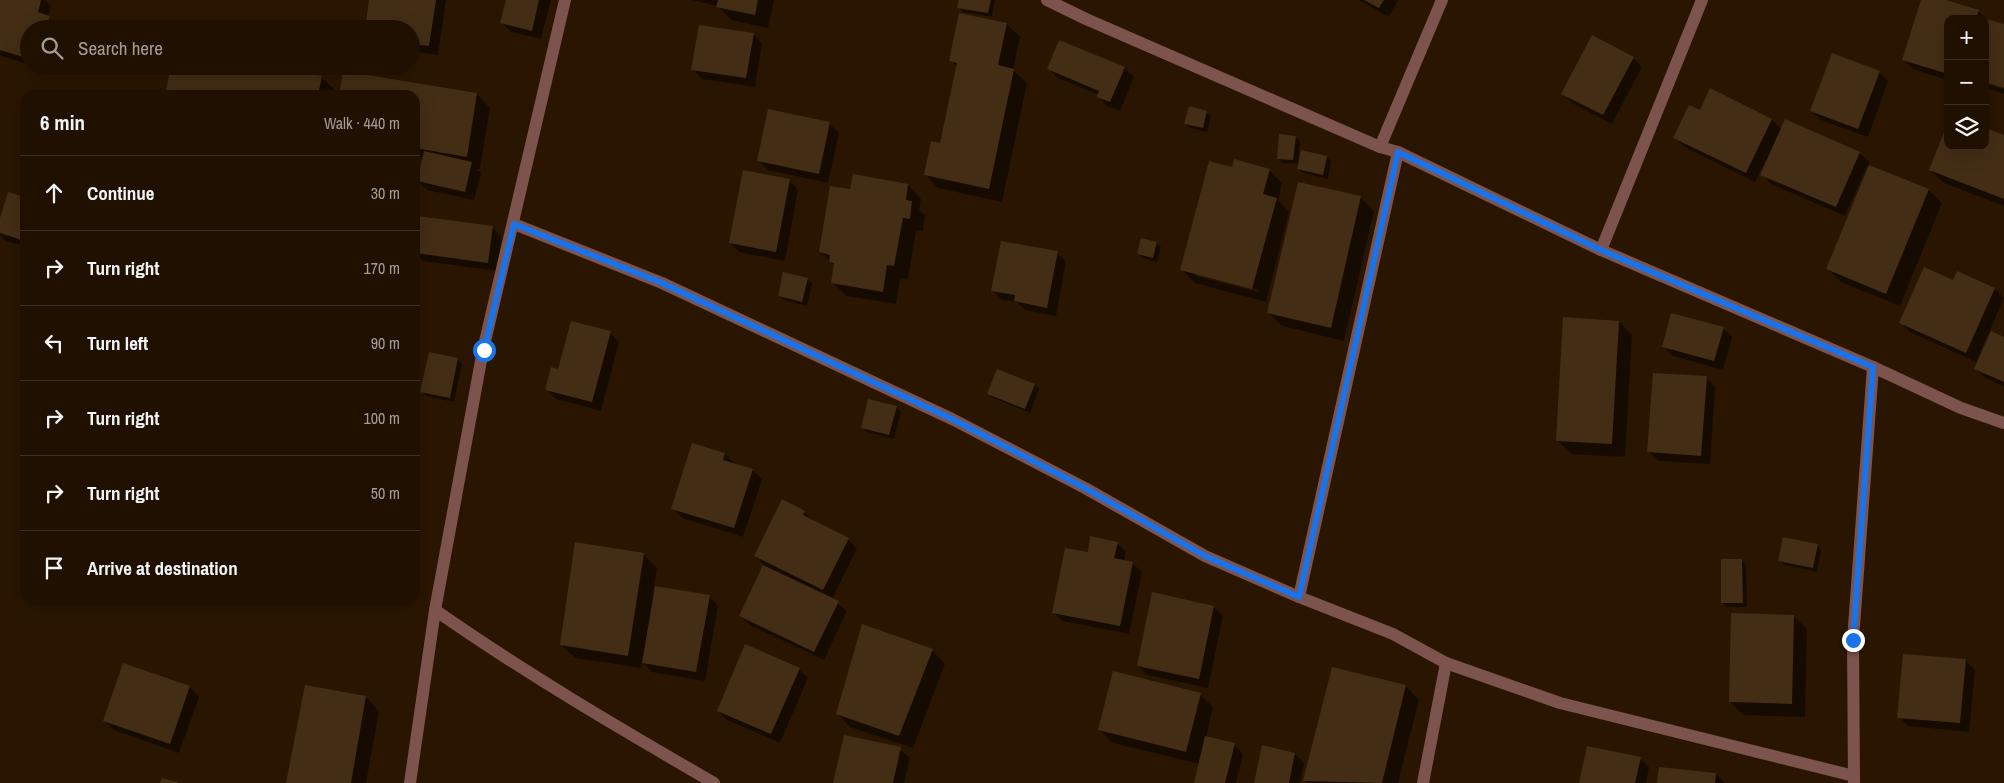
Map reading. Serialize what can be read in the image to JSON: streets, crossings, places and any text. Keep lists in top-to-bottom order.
{
  "page": {
    "map_buttons": ["+", "−"],
    "search": "Search here",
    "heading": ["6 min", "Walk · 440 m"],
    "list": [
      ["Continue", "30 m"],
      ["Turn right", "170 m"],
      ["Turn left", "90 m"],
      ["Turn right", "100 m"],
      ["Turn right", "50 m"],
      "Arrive at destination"
    ]
  }
}
